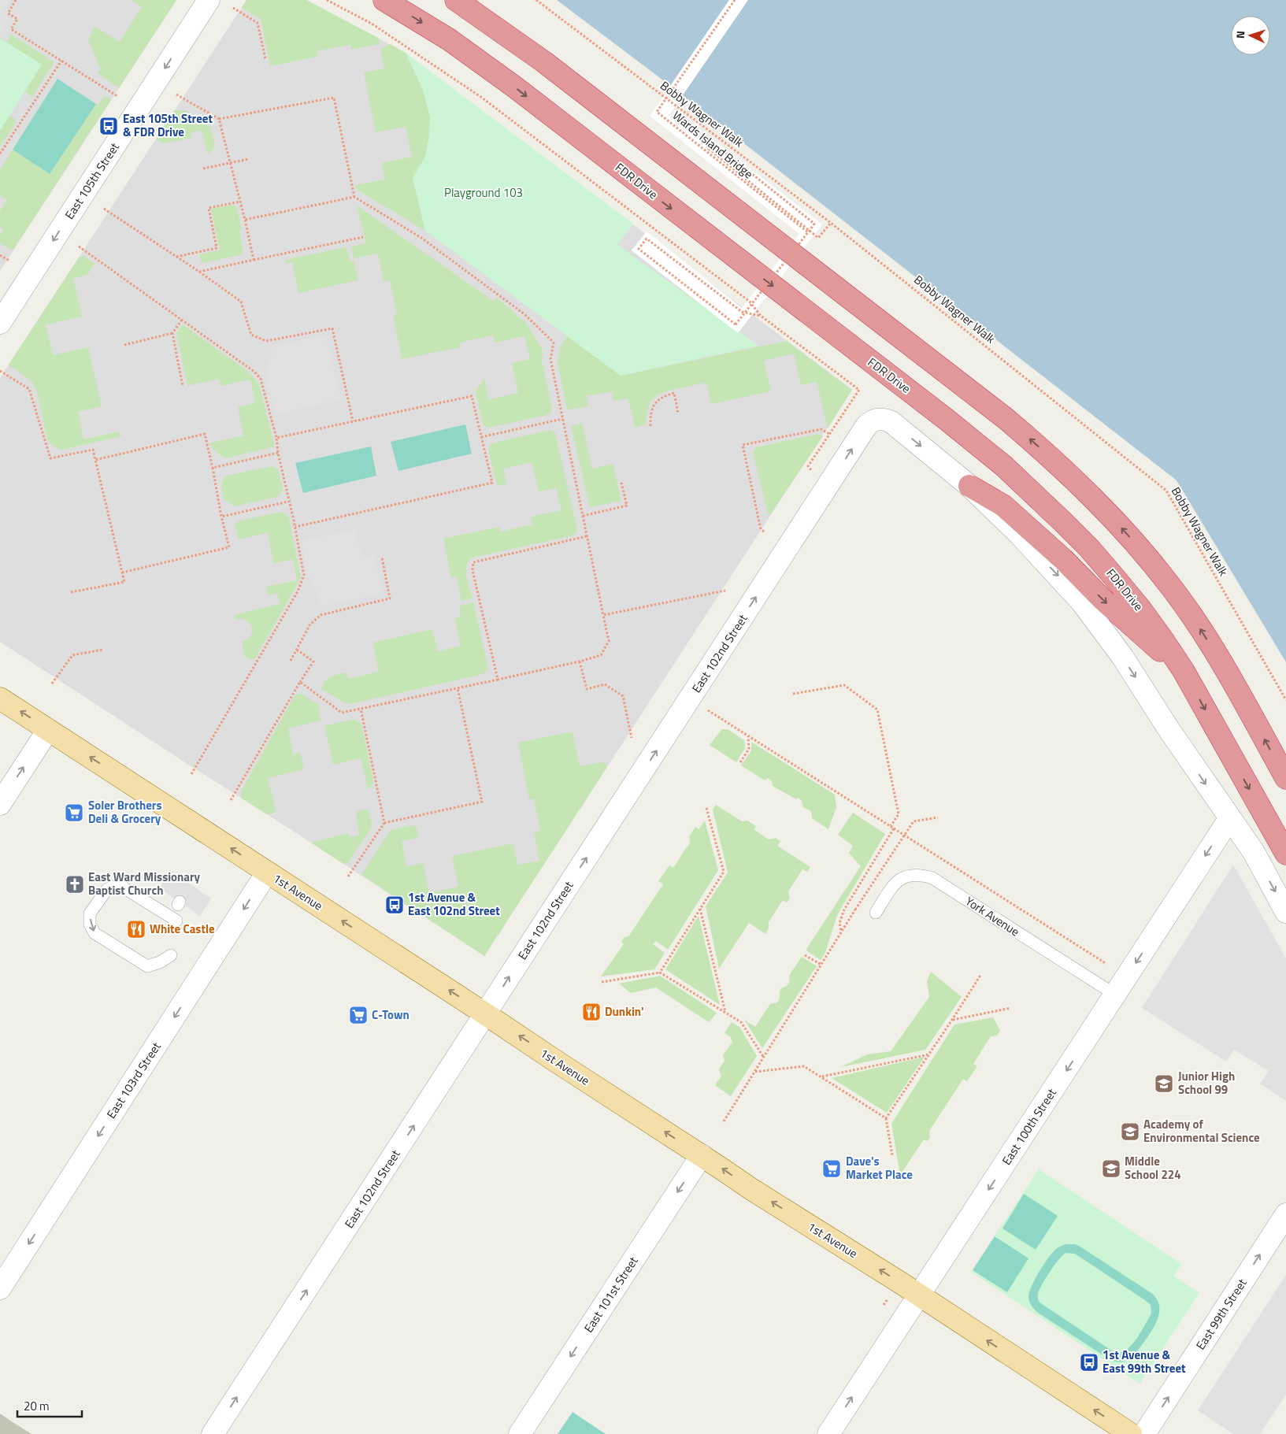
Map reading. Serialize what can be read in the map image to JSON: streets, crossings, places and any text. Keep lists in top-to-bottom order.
{
  "streets": {
    "highway": ["FDR Drive"],
    "main road": ["1st Avenue"],
    "street": [
      "East 105th Street",
      "East 102nd Street",
      "East 103rd Street",
      "East 100th Street",
      "East 101st Street",
      "East 99th Street"
    ],
    "lane": ["York Avenue"],
    "path": ["Bobby Wagner Walk", "Wards Island Bridge"]
  },
  "crossings": [
    ["Bobby Wagner Walk", "Wards Island Bridge"],
    ["East 102nd Street", "1st Avenue"],
    ["1st Avenue", "East 103rd Street"],
    ["1st Avenue", "East 100th Street"],
    ["1st Avenue", "East 101st Street"],
    ["York Avenue", "East 100th Street"]
  ],
  "one_way": [
    "East 105th Street",
    "East 102nd Street",
    "1st Avenue",
    "East 103rd Street",
    "East 101st Street",
    "East 99th Street"
  ],
  "parks": ["Playground 103"],
  "places": {
    "bus stop": ["East 105th Street & FDR Drive", "1st Avenue & East 102nd Street", "1st Avenue & East 99th Street"],
    "supermarket": ["Soler Brothers Deli & Grocery", "C-Town", "Dave's Market Place"],
    "church": ["East Ward Missionary Baptist Church"],
    "restaurant": ["White Castle", "Dunkin'"],
    "school or university": ["Junior High School 99", "Academy of Environmental Science", "Middle School 224"]
  },
  "scale_bar": "20 m",
  "north": "left"
}
